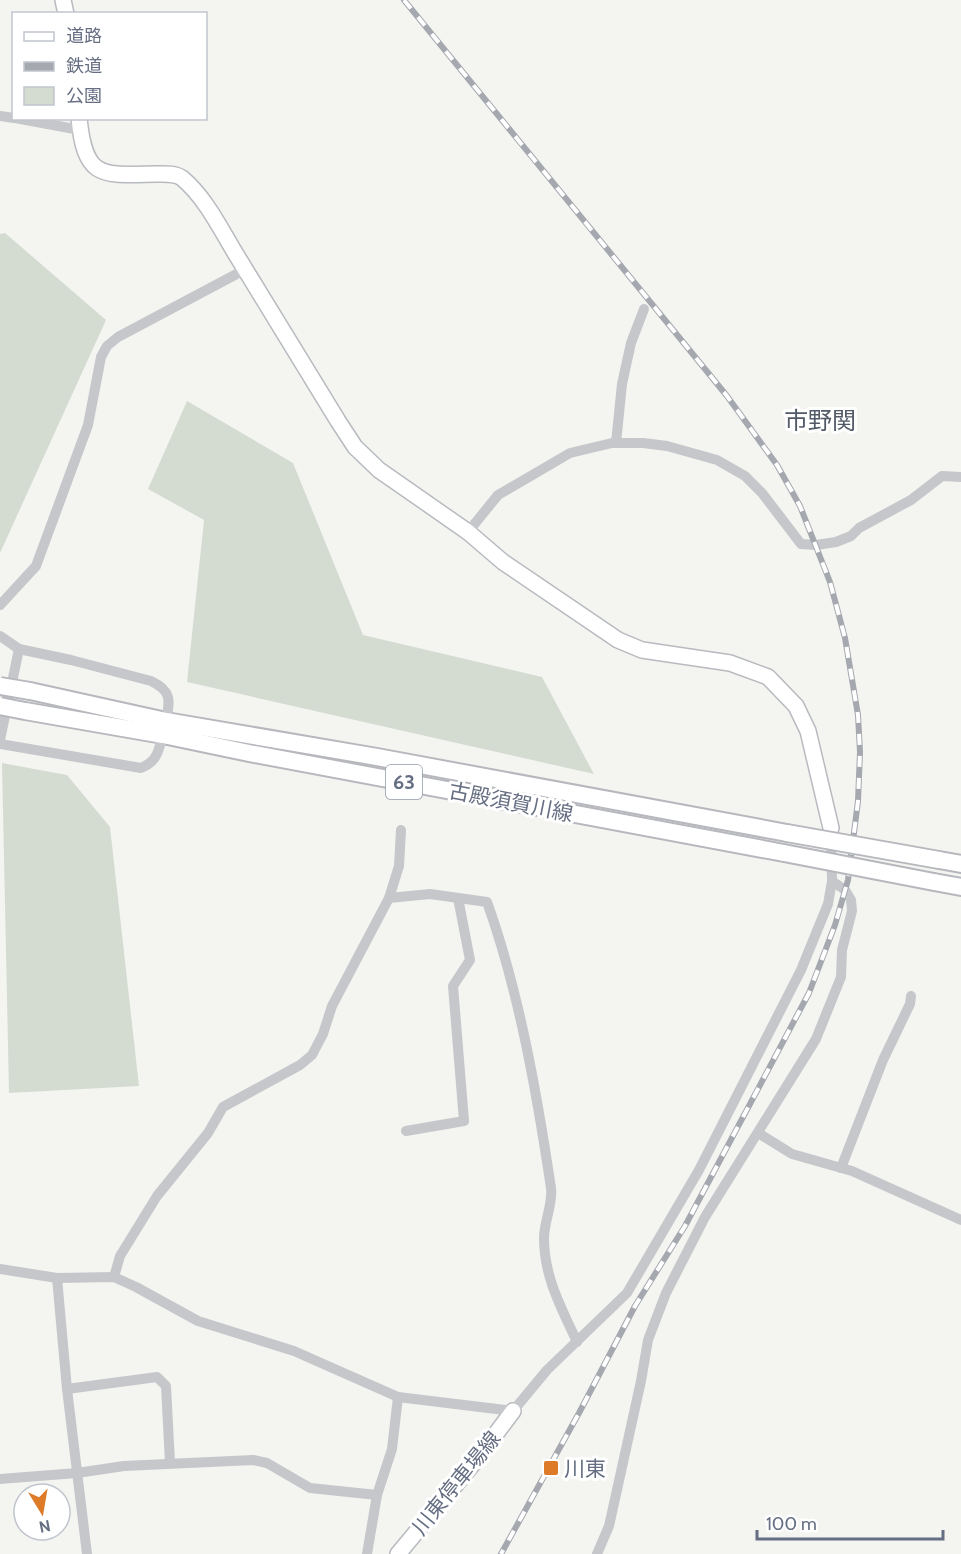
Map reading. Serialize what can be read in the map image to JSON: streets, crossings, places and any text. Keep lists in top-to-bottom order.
{
  "streets": {
    "main road": ["63", "古殿須賀川線"],
    "street": ["川東停車場線"]
  },
  "districts": ["市野関"],
  "places": {
    "transit": ["川東"]
  },
  "legend": ["道路", "鉄道", "公園"],
  "scale_bar": "100 m",
  "north": "bottom"
}
